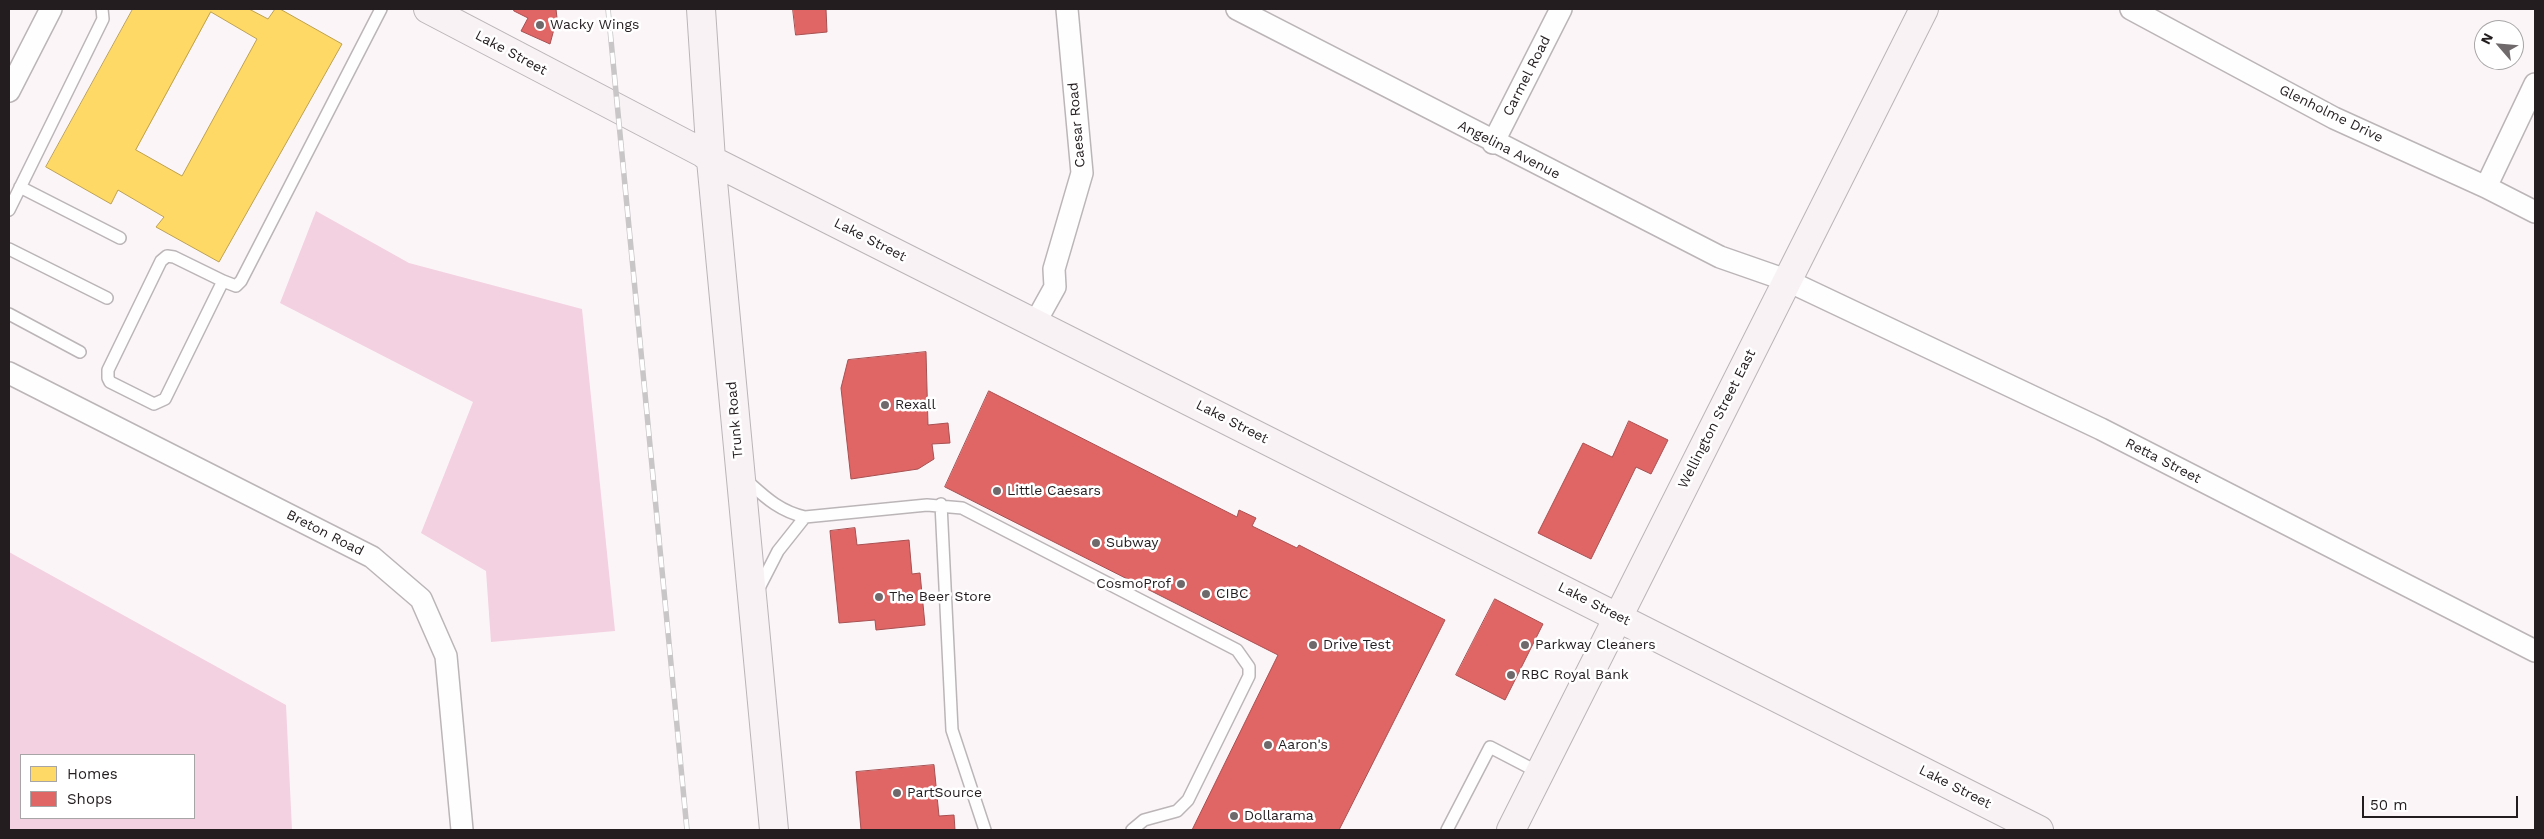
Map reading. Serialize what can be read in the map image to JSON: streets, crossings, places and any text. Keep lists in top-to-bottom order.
{
  "streets": {
    "street": [
      "Lake Street",
      "Carmel Road",
      "Glenholme Drive",
      "Caesar Road",
      "Angelina Avenue",
      "Wellington Street East",
      "Trunk Road",
      "Retta Street",
      "Breton Road"
    ]
  },
  "crossings": [
    ["Lake Street", "Caesar Road"],
    ["Lake Street", "Wellington Street East"],
    ["Lake Street", "Trunk Road"],
    ["Carmel Road", "Angelina Avenue"],
    ["Angelina Avenue", "Wellington Street East"],
    ["Angelina Avenue", "Retta Street"],
    ["Wellington Street East", "Retta Street"]
  ],
  "places": [
    "Wacky Wings",
    "Rexall",
    "Little Caesars",
    "Subway",
    "CosmoProf",
    "CIBC",
    "The Beer Store",
    "Drive Test",
    "Parkway Cleaners",
    "RBC Royal Bank",
    "Aaron's",
    "PartSource",
    "Dollarama"
  ],
  "legend": ["Homes", "Shops"],
  "scale_bar": "50 m",
  "north": "top left"
}
